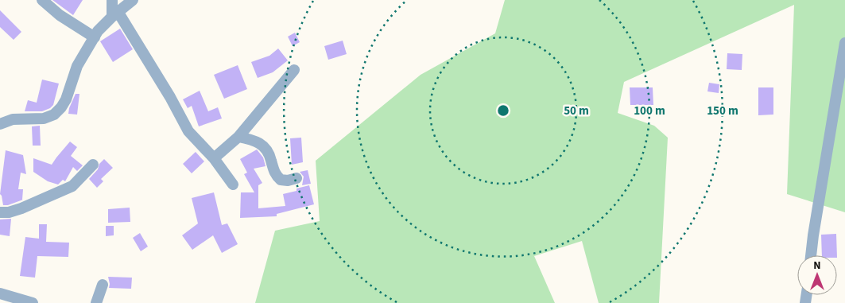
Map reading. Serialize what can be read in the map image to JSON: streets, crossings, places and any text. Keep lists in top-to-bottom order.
{
  "north": "top",
  "rings": ["50 m", "100 m", "150 m"]
}
